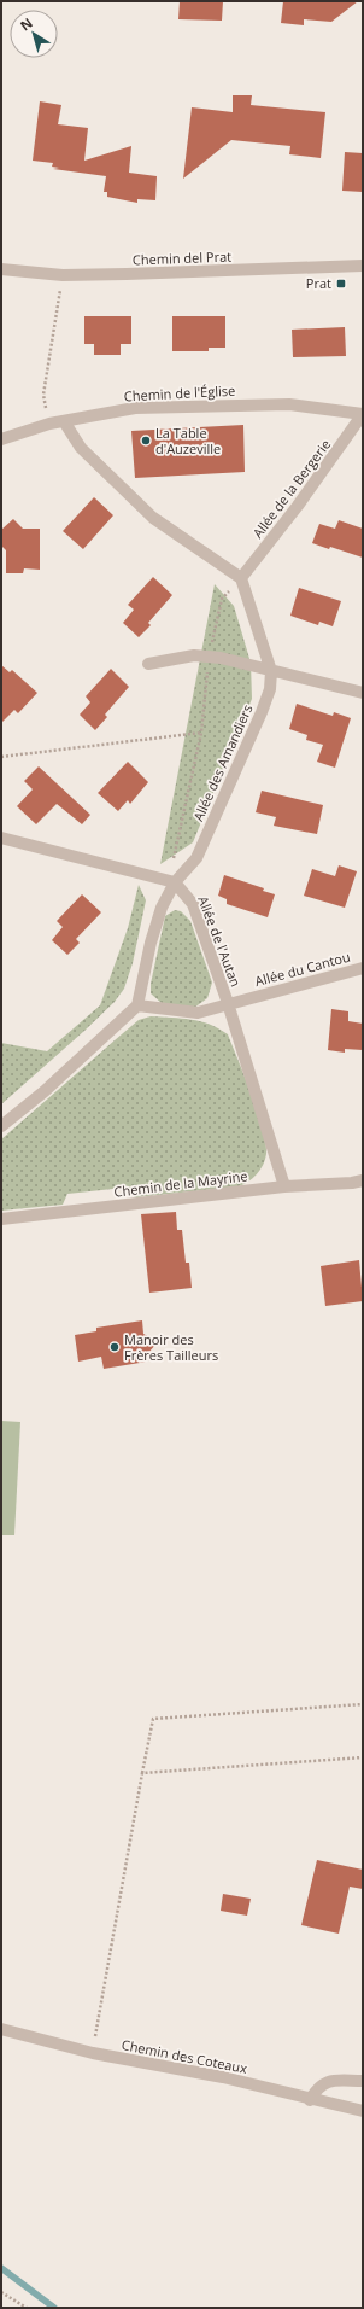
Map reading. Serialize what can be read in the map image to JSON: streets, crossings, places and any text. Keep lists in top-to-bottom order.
{
  "streets": {
    "street": [
      "Chemin del Prat",
      "Chemin de l'Église",
      "Allée de la Bergerie",
      "Allée des Amandiers",
      "Allée de l'Autan",
      "Allée du Cantou",
      "Chemin de la Mayrine",
      "Chemin des Coteaux"
    ]
  },
  "crossings": [
    ["Chemin de l'Église", "Allée de la Bergerie"],
    ["Allée de la Bergerie", "Allée des Amandiers"],
    ["Allée des Amandiers", "Allée de l'Autan"],
    ["Allée des Amandiers", "Allée du Cantou"],
    ["Allée de l'Autan", "Allée du Cantou"],
    ["Allée de l'Autan", "Chemin de la Mayrine"]
  ],
  "places": {
    "transit": ["Prat"],
    "other": ["La Table d'Auzeville", "Manoir des Frères Tailleurs"]
  },
  "north": "top left"
}
